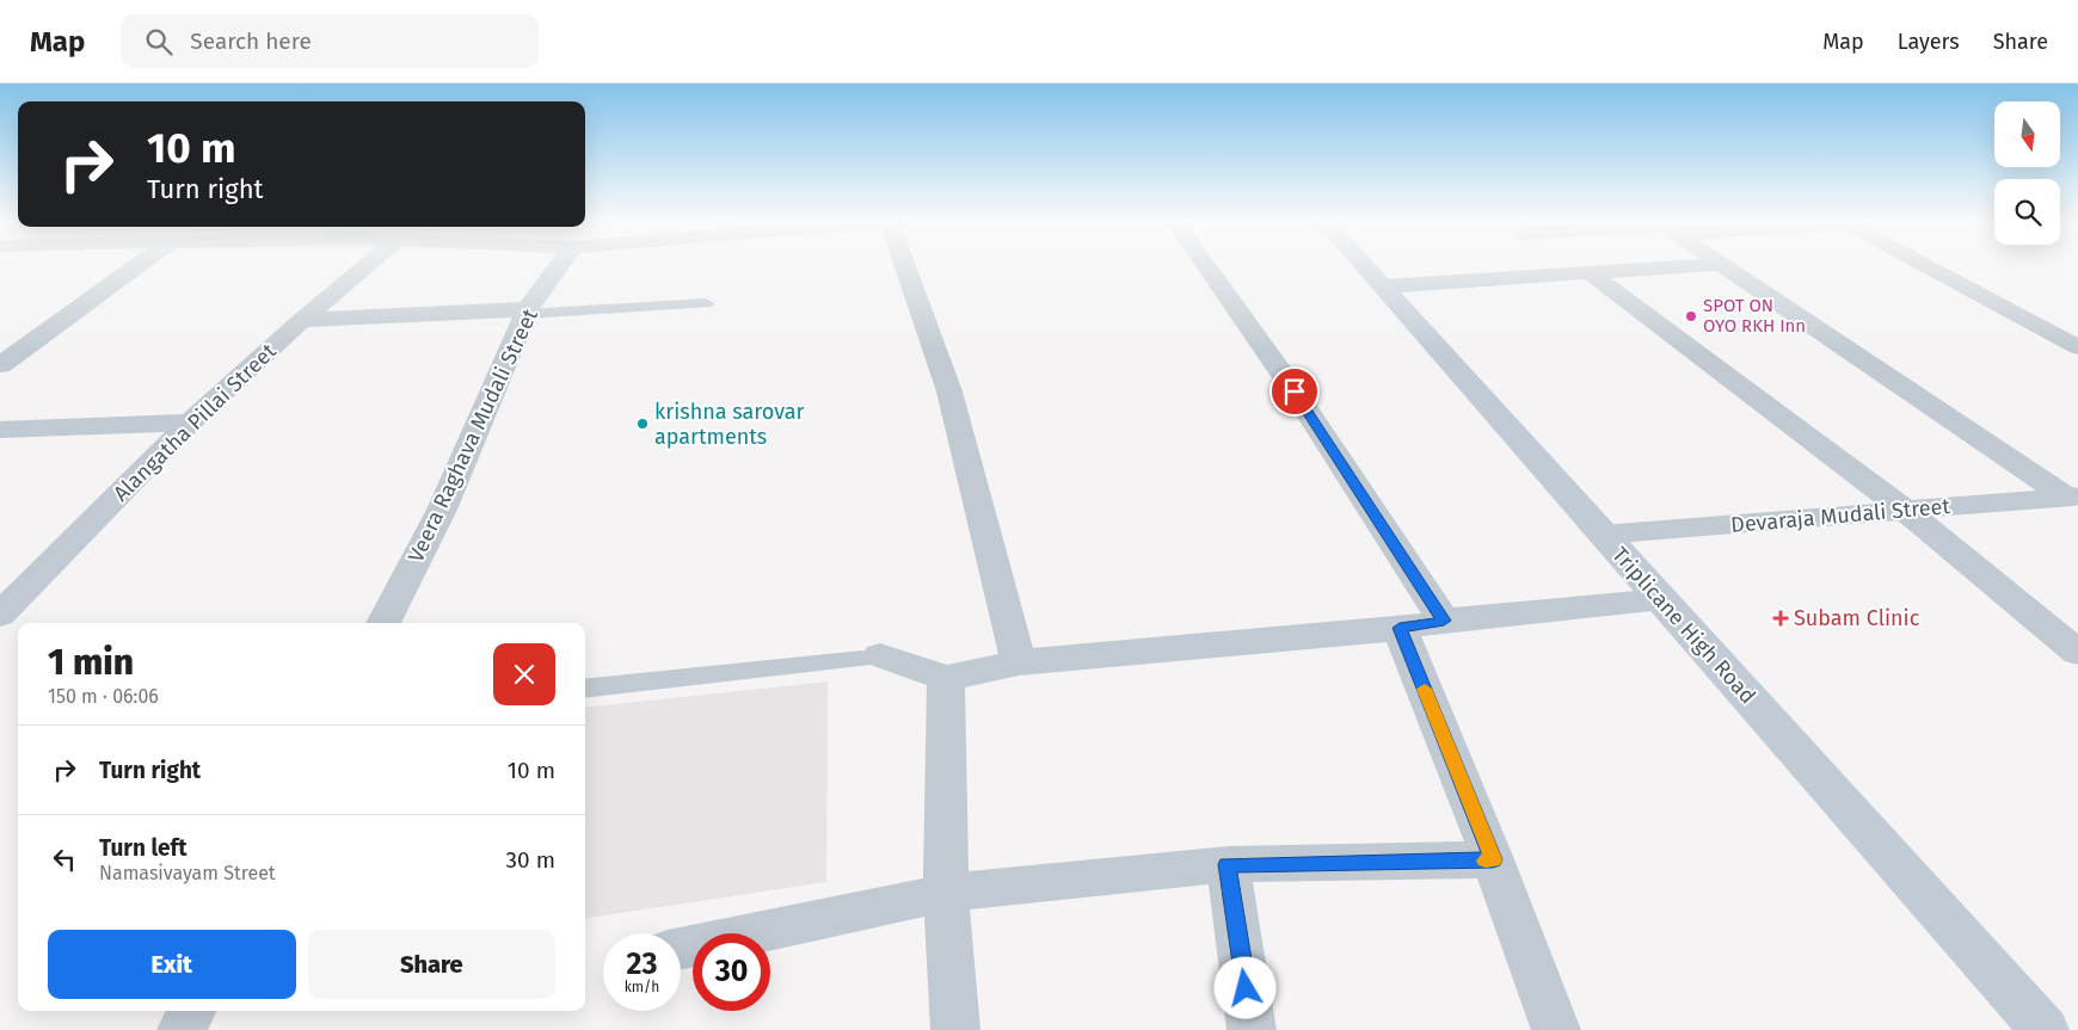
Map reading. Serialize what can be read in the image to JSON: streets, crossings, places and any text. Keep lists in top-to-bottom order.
{
  "streets": {
    "main road": ["Triplicane High Road"],
    "street": ["Alangatha Pillai Street", "Veera Raghava Mudali Street", "Devaraja Mudali Street"]
  },
  "crossings": [
    ["Devaraja Mudali Street", "Triplicane High Road"]
  ],
  "places": {
    "other": ["SPOT ON OYO RKH Inn", "krishna sarovar apartments"],
    "health": ["Subam Clinic"]
  },
  "north": "bottom",
  "page": {
    "header": "Map",
    "search": "Search here",
    "nav": ["Map", "Layers", "Share"],
    "turn": ["10 m", "Turn right"],
    "heading": ["1 min", "150 m · 06:06"],
    "list": [
      {
        "name": "Turn right",
        "value": "10 m"
      },
      {
        "name": "Turn left",
        "note": "Namasivayam Street",
        "value": "30 m"
      }
    ],
    "buttons": ["Exit", "Share"],
    "speed": "23 km/h",
    "limit": "30"
  }
}
